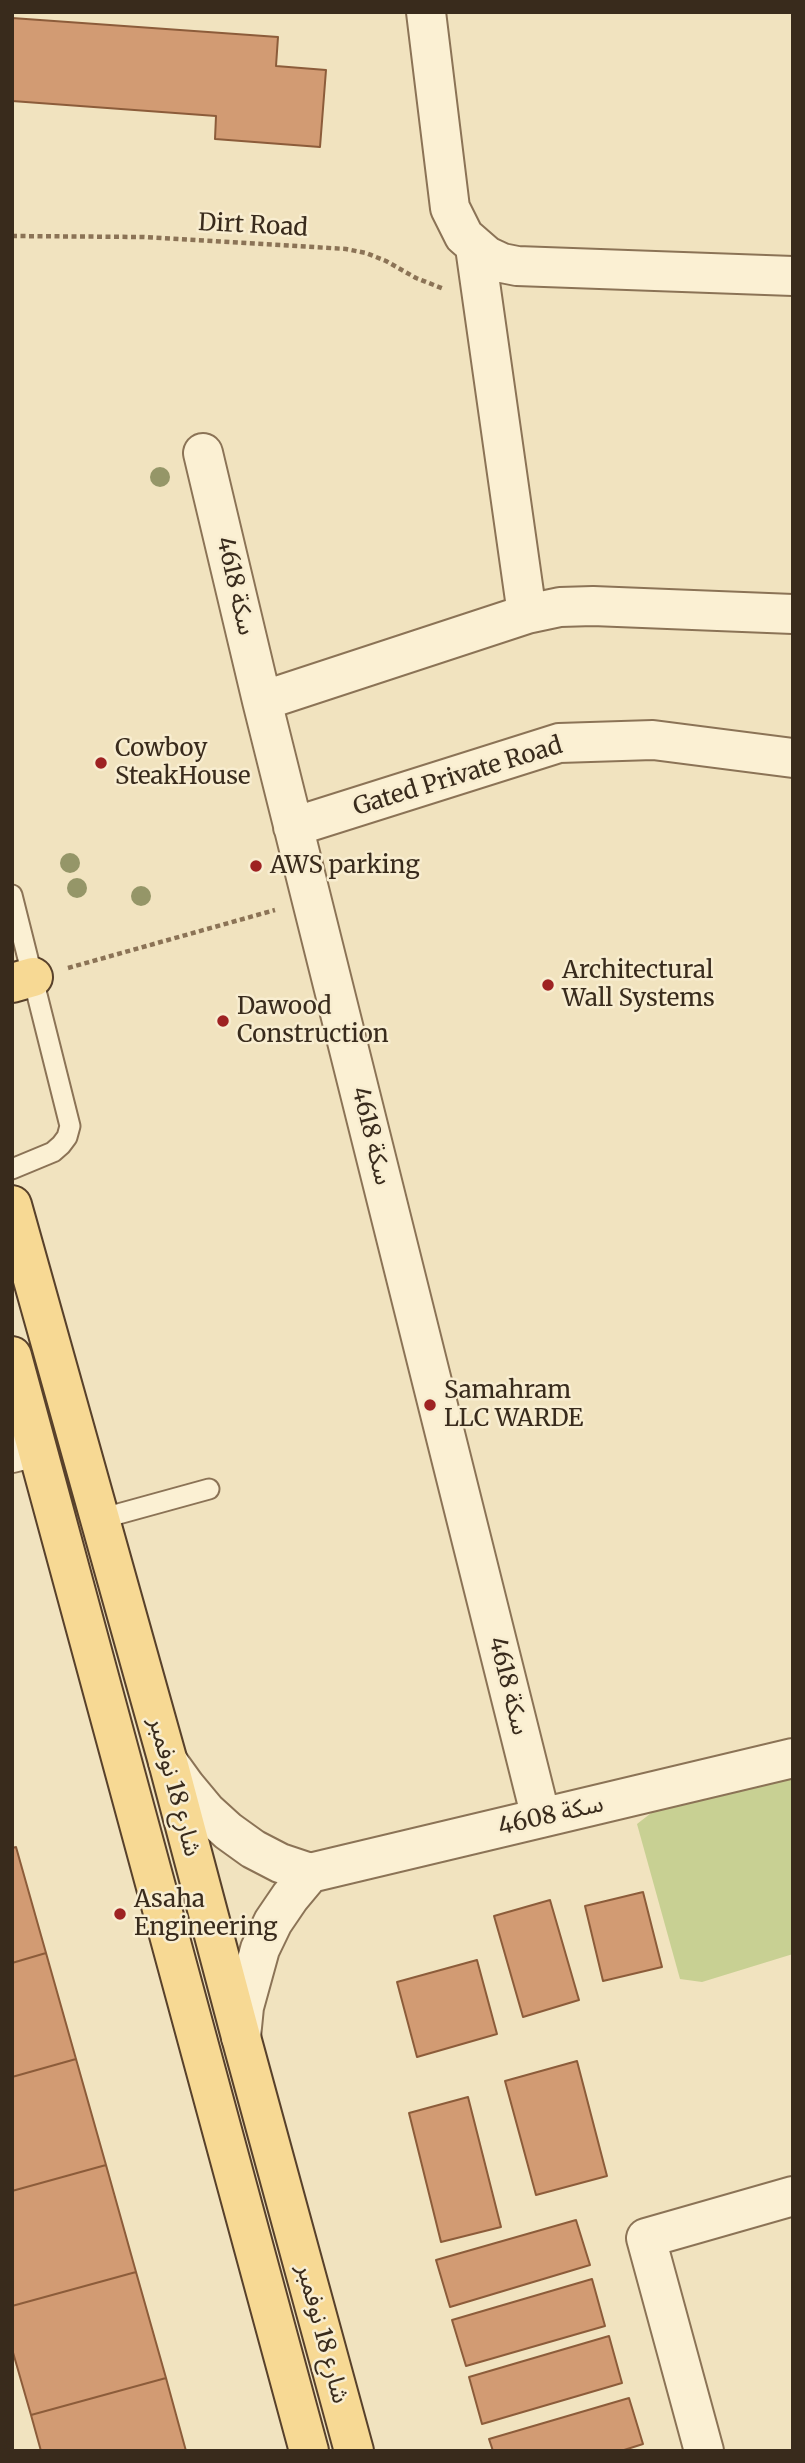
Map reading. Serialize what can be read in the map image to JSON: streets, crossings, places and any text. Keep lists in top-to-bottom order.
{
  "streets": {
    "main road": ["شارع 18 نوفمبر"],
    "street": ["سكة 4618", "Gated Private Road", "سكة 4608"],
    "path": ["Dirt Road"]
  },
  "crossings": [
    ["سكة 4618", "Gated Private Road"],
    ["سكة 4618", "سكة 4608"]
  ],
  "places": [
    "Cowboy SteakHouse",
    "AWS parking",
    "Architectural Wall Systems",
    "Dawood Construction",
    "Samahram LLC WARDE",
    "Asaha Engineering"
  ]
}
